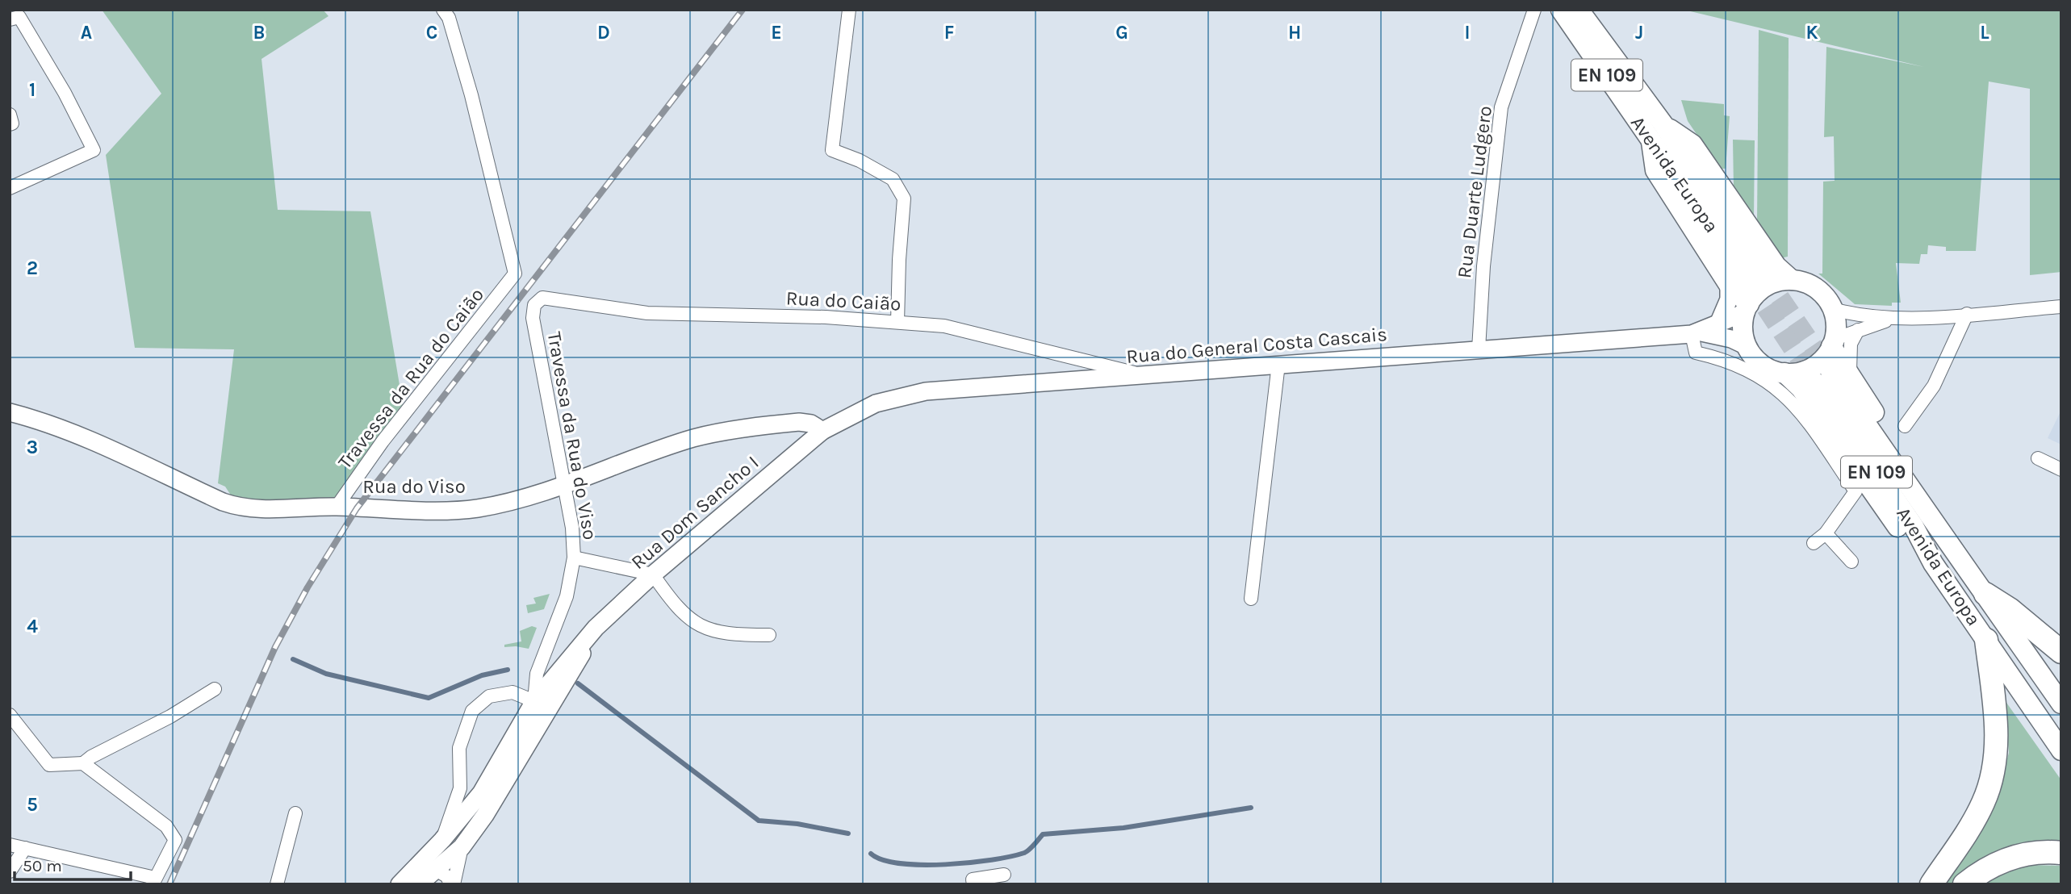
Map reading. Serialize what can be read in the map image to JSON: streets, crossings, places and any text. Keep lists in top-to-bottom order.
{
  "streets": {
    "main road": [
      "EN 109",
      "Avenida Europa",
      "Rua do General Costa Cascais",
      "Rua do Viso",
      "Rua Dom Sancho I"
    ],
    "street": [
      "Rua Duarte Ludgero",
      "Rua do Caião",
      "Travessa da Rua do Caião",
      "Travessa da Rua do Viso"
    ]
  },
  "crossings": [
    ["Rua Duarte Ludgero", "Rua do General Costa Cascais"],
    ["Rua do Caião", "Rua do General Costa Cascais"],
    ["Rua do Caião", "Travessa da Rua do Viso"],
    ["Rua do General Costa Cascais", "Rua do Viso"],
    ["Rua do General Costa Cascais", "Rua Dom Sancho I"],
    ["Travessa da Rua do Caião", "Rua do Viso"],
    ["Travessa da Rua do Viso", "Rua do Viso"],
    ["Travessa da Rua do Viso", "Rua Dom Sancho I"],
    ["Rua do Viso", "Rua Dom Sancho I"]
  ],
  "scale_bar": "50 m",
  "grid": {
    "columns": [
      "A",
      "B",
      "C",
      "D",
      "E",
      "F",
      "G",
      "H",
      "I",
      "J",
      "K",
      "L"
    ],
    "rows": [
      "1",
      "2",
      "3",
      "4",
      "5"
    ]
  }
}
